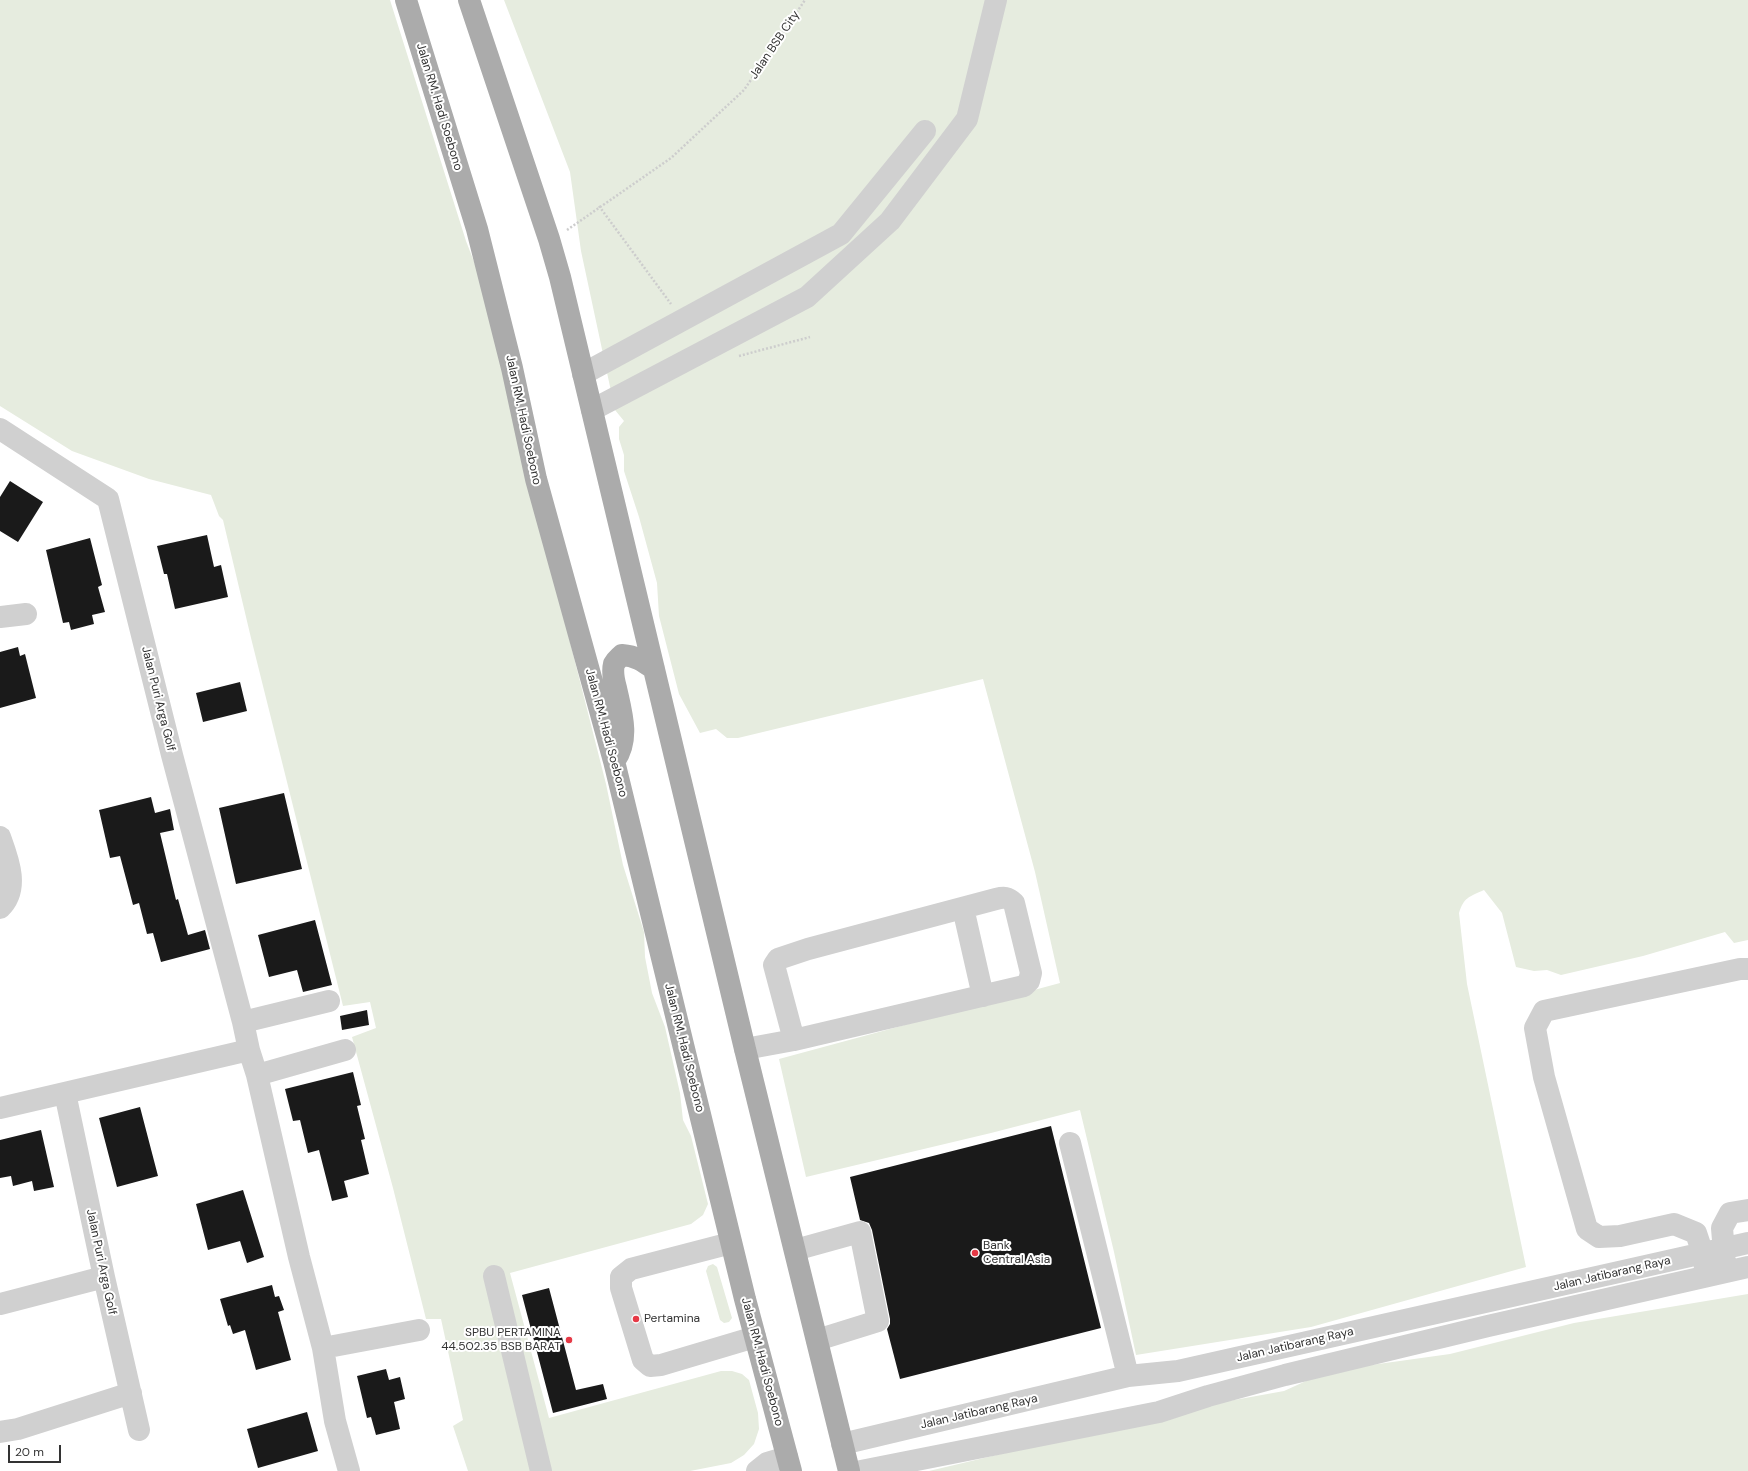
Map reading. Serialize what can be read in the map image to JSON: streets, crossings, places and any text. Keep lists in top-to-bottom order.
{
  "streets": {
    "main road": ["Jalan RM. Hadi Soebono"],
    "street": ["Jalan Puri Arga Golf", "Jalan Jatibarang Raya"],
    "path": ["Jalan BSB City"]
  },
  "places": ["Bank Central Asia", "Pertamina", "SPBU PERTAMINA 44.502.35 BSB BARAT"],
  "scale_bar": "20 m"
}
